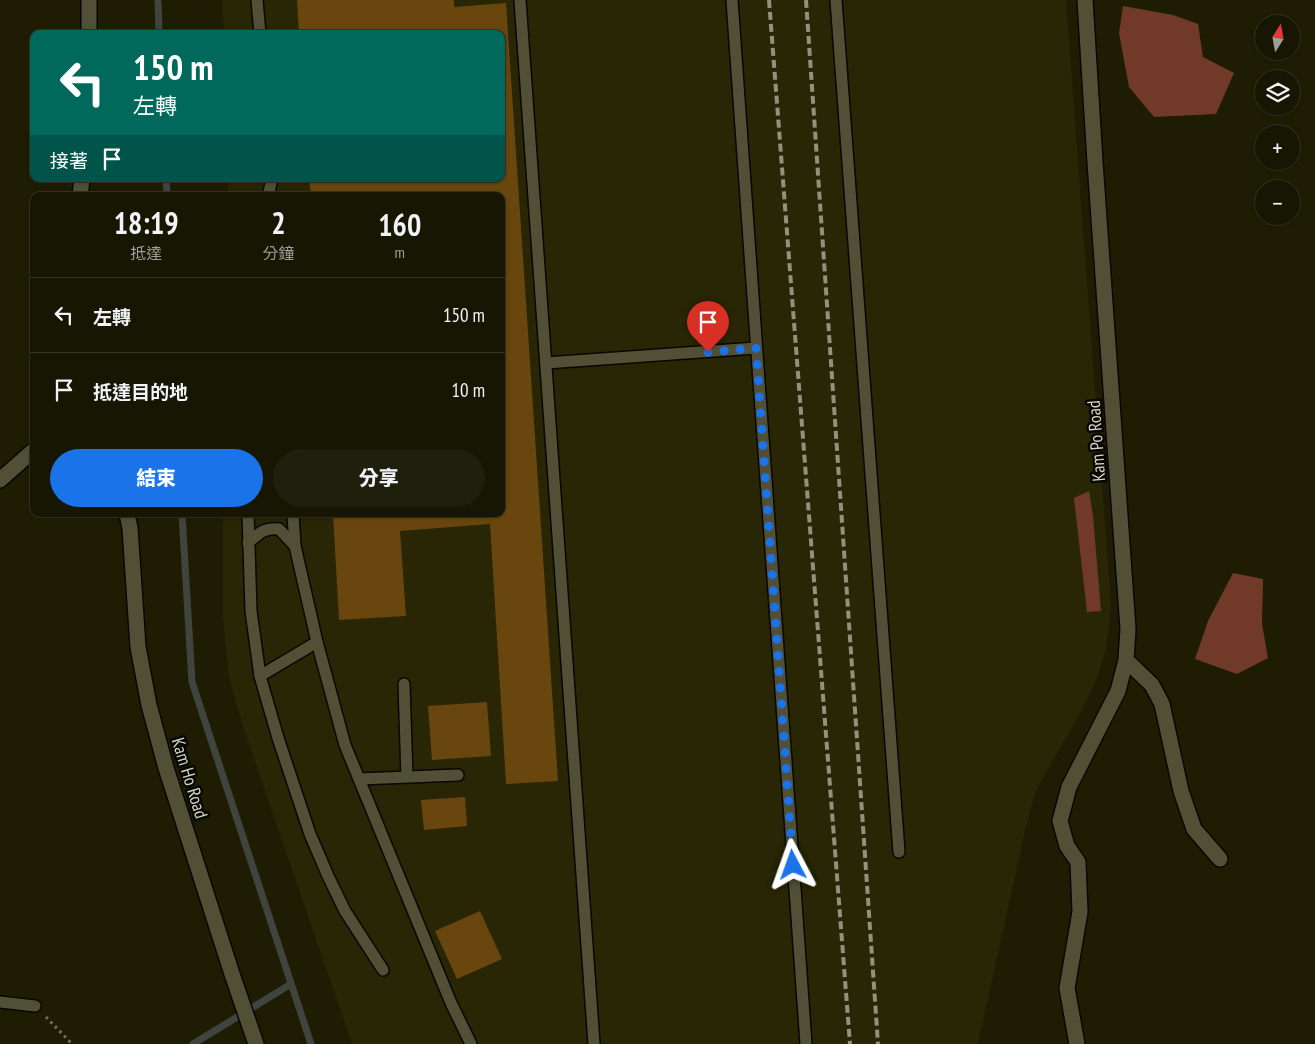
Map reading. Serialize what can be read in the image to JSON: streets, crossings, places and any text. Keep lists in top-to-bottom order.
{
  "streets": {
    "street": ["Kam Po Road", "Kam Ho Road"]
  },
  "north": "top",
  "page": {
    "map_buttons": ["+", "−"],
    "turn": ["150 m", "左轉"],
    "then": "接著",
    "eta": [
      "18:19",
      "抵達",
      "2",
      "分鐘",
      "160",
      "m"
    ],
    "list": [
      {
        "name": "左轉",
        "value": "150 m"
      },
      {
        "name": "抵達目的地",
        "value": "10 m"
      }
    ],
    "buttons": ["結束", "分享"]
  }
}
